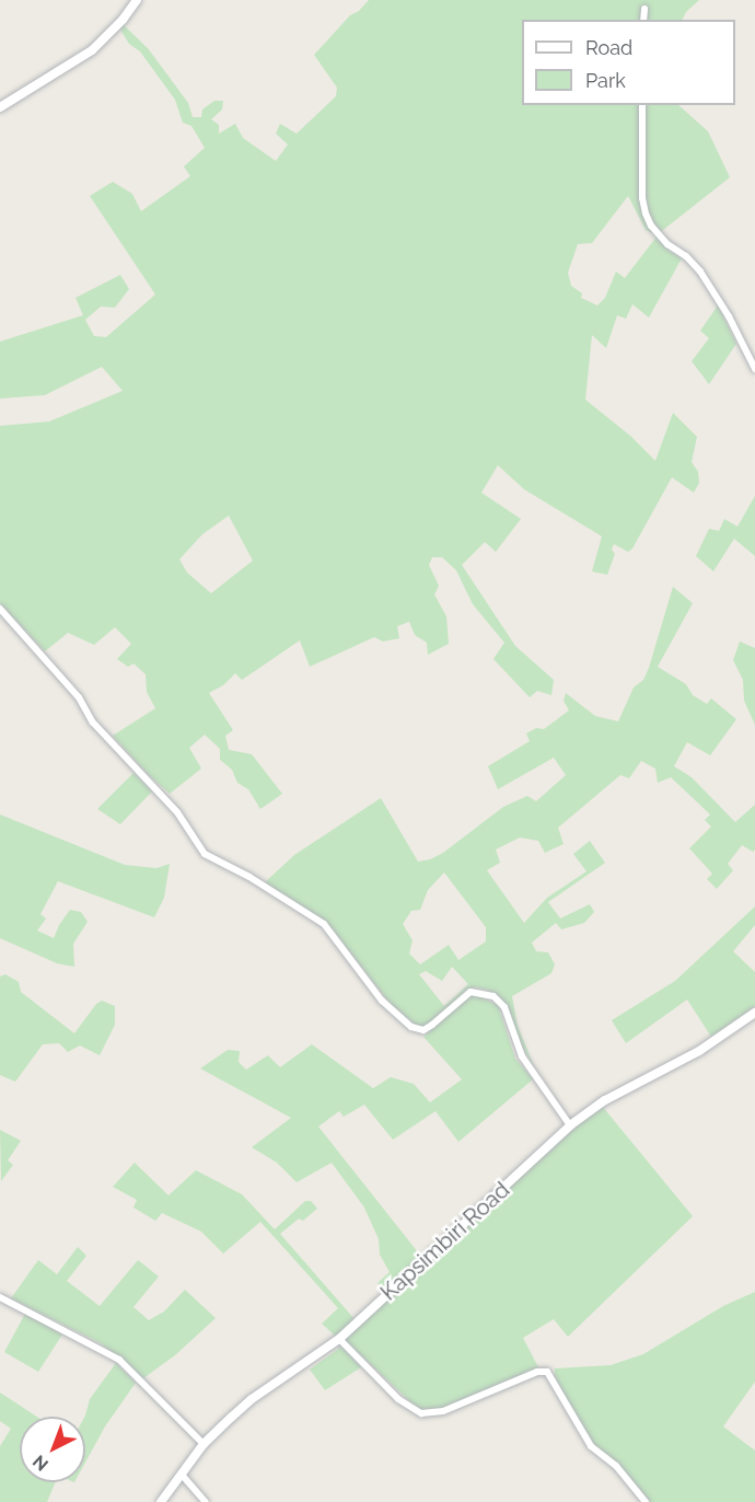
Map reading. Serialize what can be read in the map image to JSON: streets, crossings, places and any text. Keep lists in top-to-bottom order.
{
  "streets": {
    "street": ["Kapsimbiri Road"]
  },
  "legend": ["Road", "Park"],
  "north": "bottom left"
}
